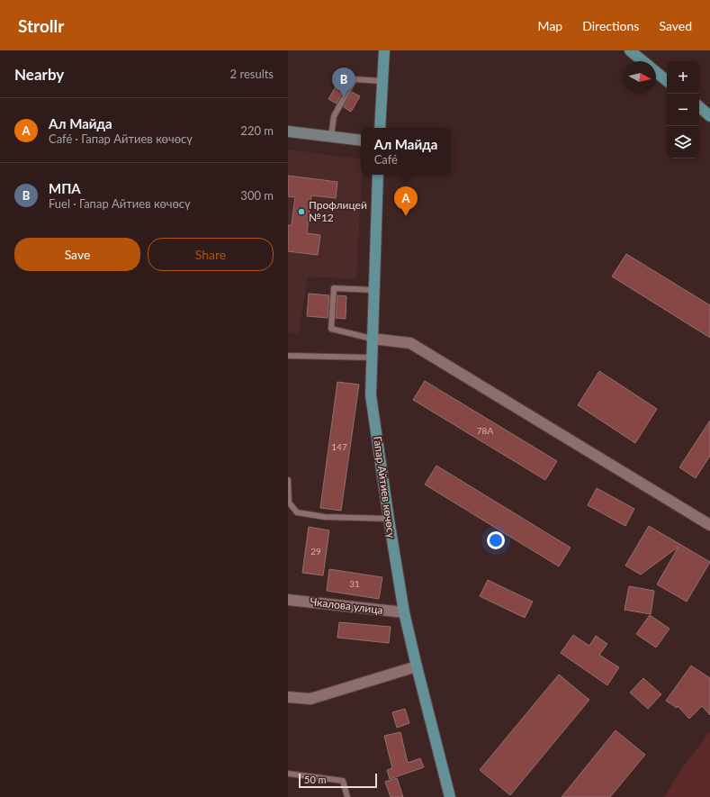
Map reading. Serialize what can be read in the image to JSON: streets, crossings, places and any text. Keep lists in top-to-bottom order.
{
  "streets": {
    "main road": ["Гапар Айтиев көчөсү"],
    "street": ["Чкалова улица"]
  },
  "crossings": [
    ["Гапар Айтиев көчөсү", "Чкалова улица"]
  ],
  "places": ["Профлицей №12"],
  "house_numbers": [
    "78А",
    "147",
    "29",
    "31"
  ],
  "scale_bar": "50 m",
  "north": "right",
  "page": {
    "header": "Strollr",
    "nav": ["Map", "Directions", "Saved"],
    "heading": ["Nearby", "2 results"],
    "map_buttons": ["+", "−"],
    "pins": ["B", "A"],
    "list": [
      {
        "mark": "A",
        "name": "Ал Майда",
        "note": "Café · Гапар Айтиев көчөсү",
        "value": "220 m"
      },
      {
        "mark": "B",
        "name": "МПА",
        "note": "Fuel · Гапар Айтиев көчөсү",
        "value": "300 m"
      }
    ],
    "popup": ["Ал Майда", "Café"],
    "buttons": ["Save", "Share"],
    "scale": "50 m"
  }
}
